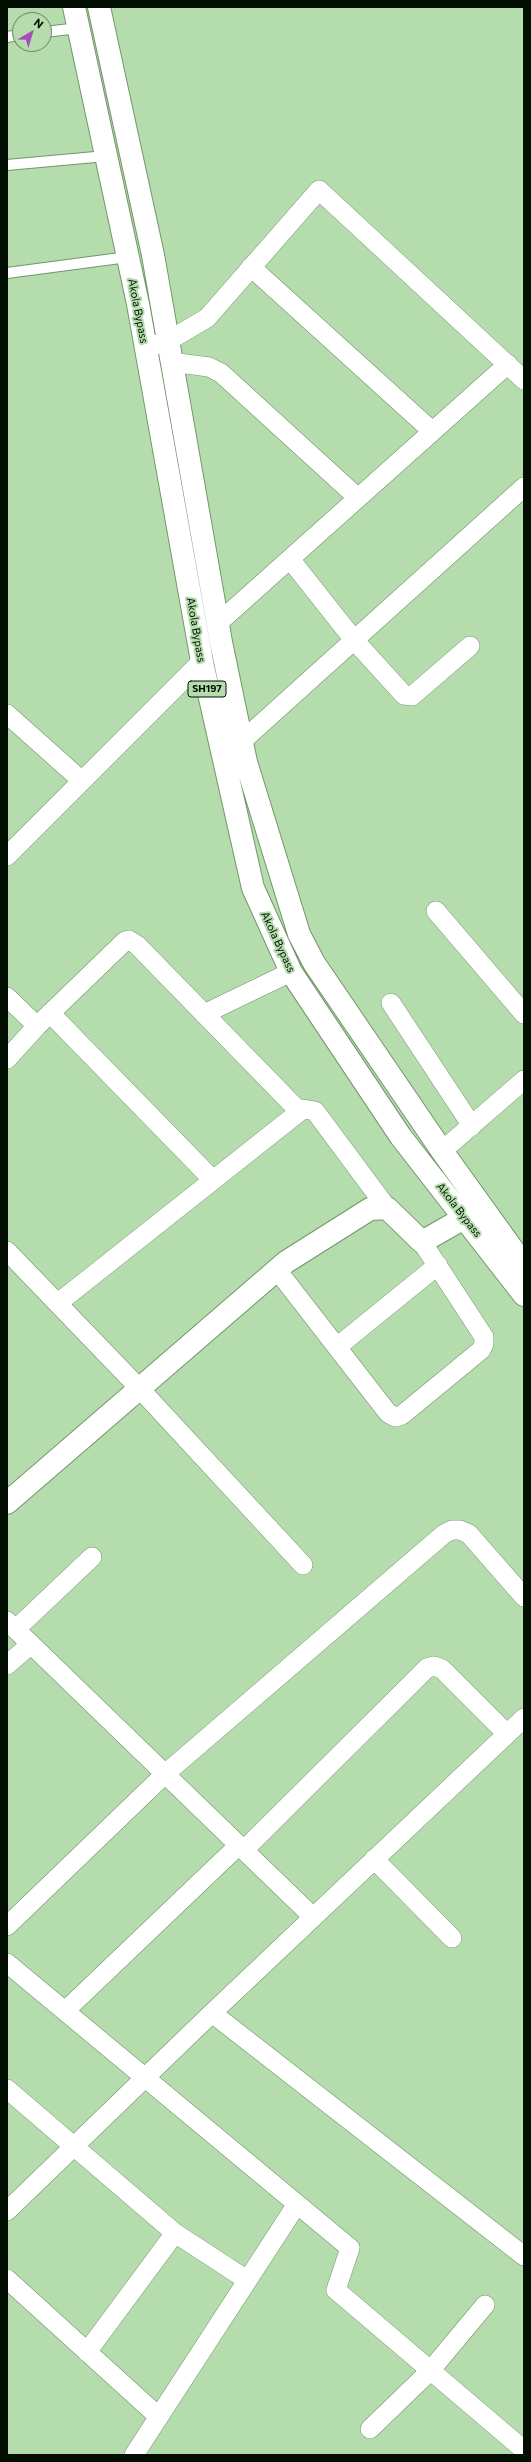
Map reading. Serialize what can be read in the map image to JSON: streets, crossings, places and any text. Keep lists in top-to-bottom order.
{
  "streets": {
    "main road": ["Akola Bypass", "SH197"]
  },
  "north": "top right"
}
